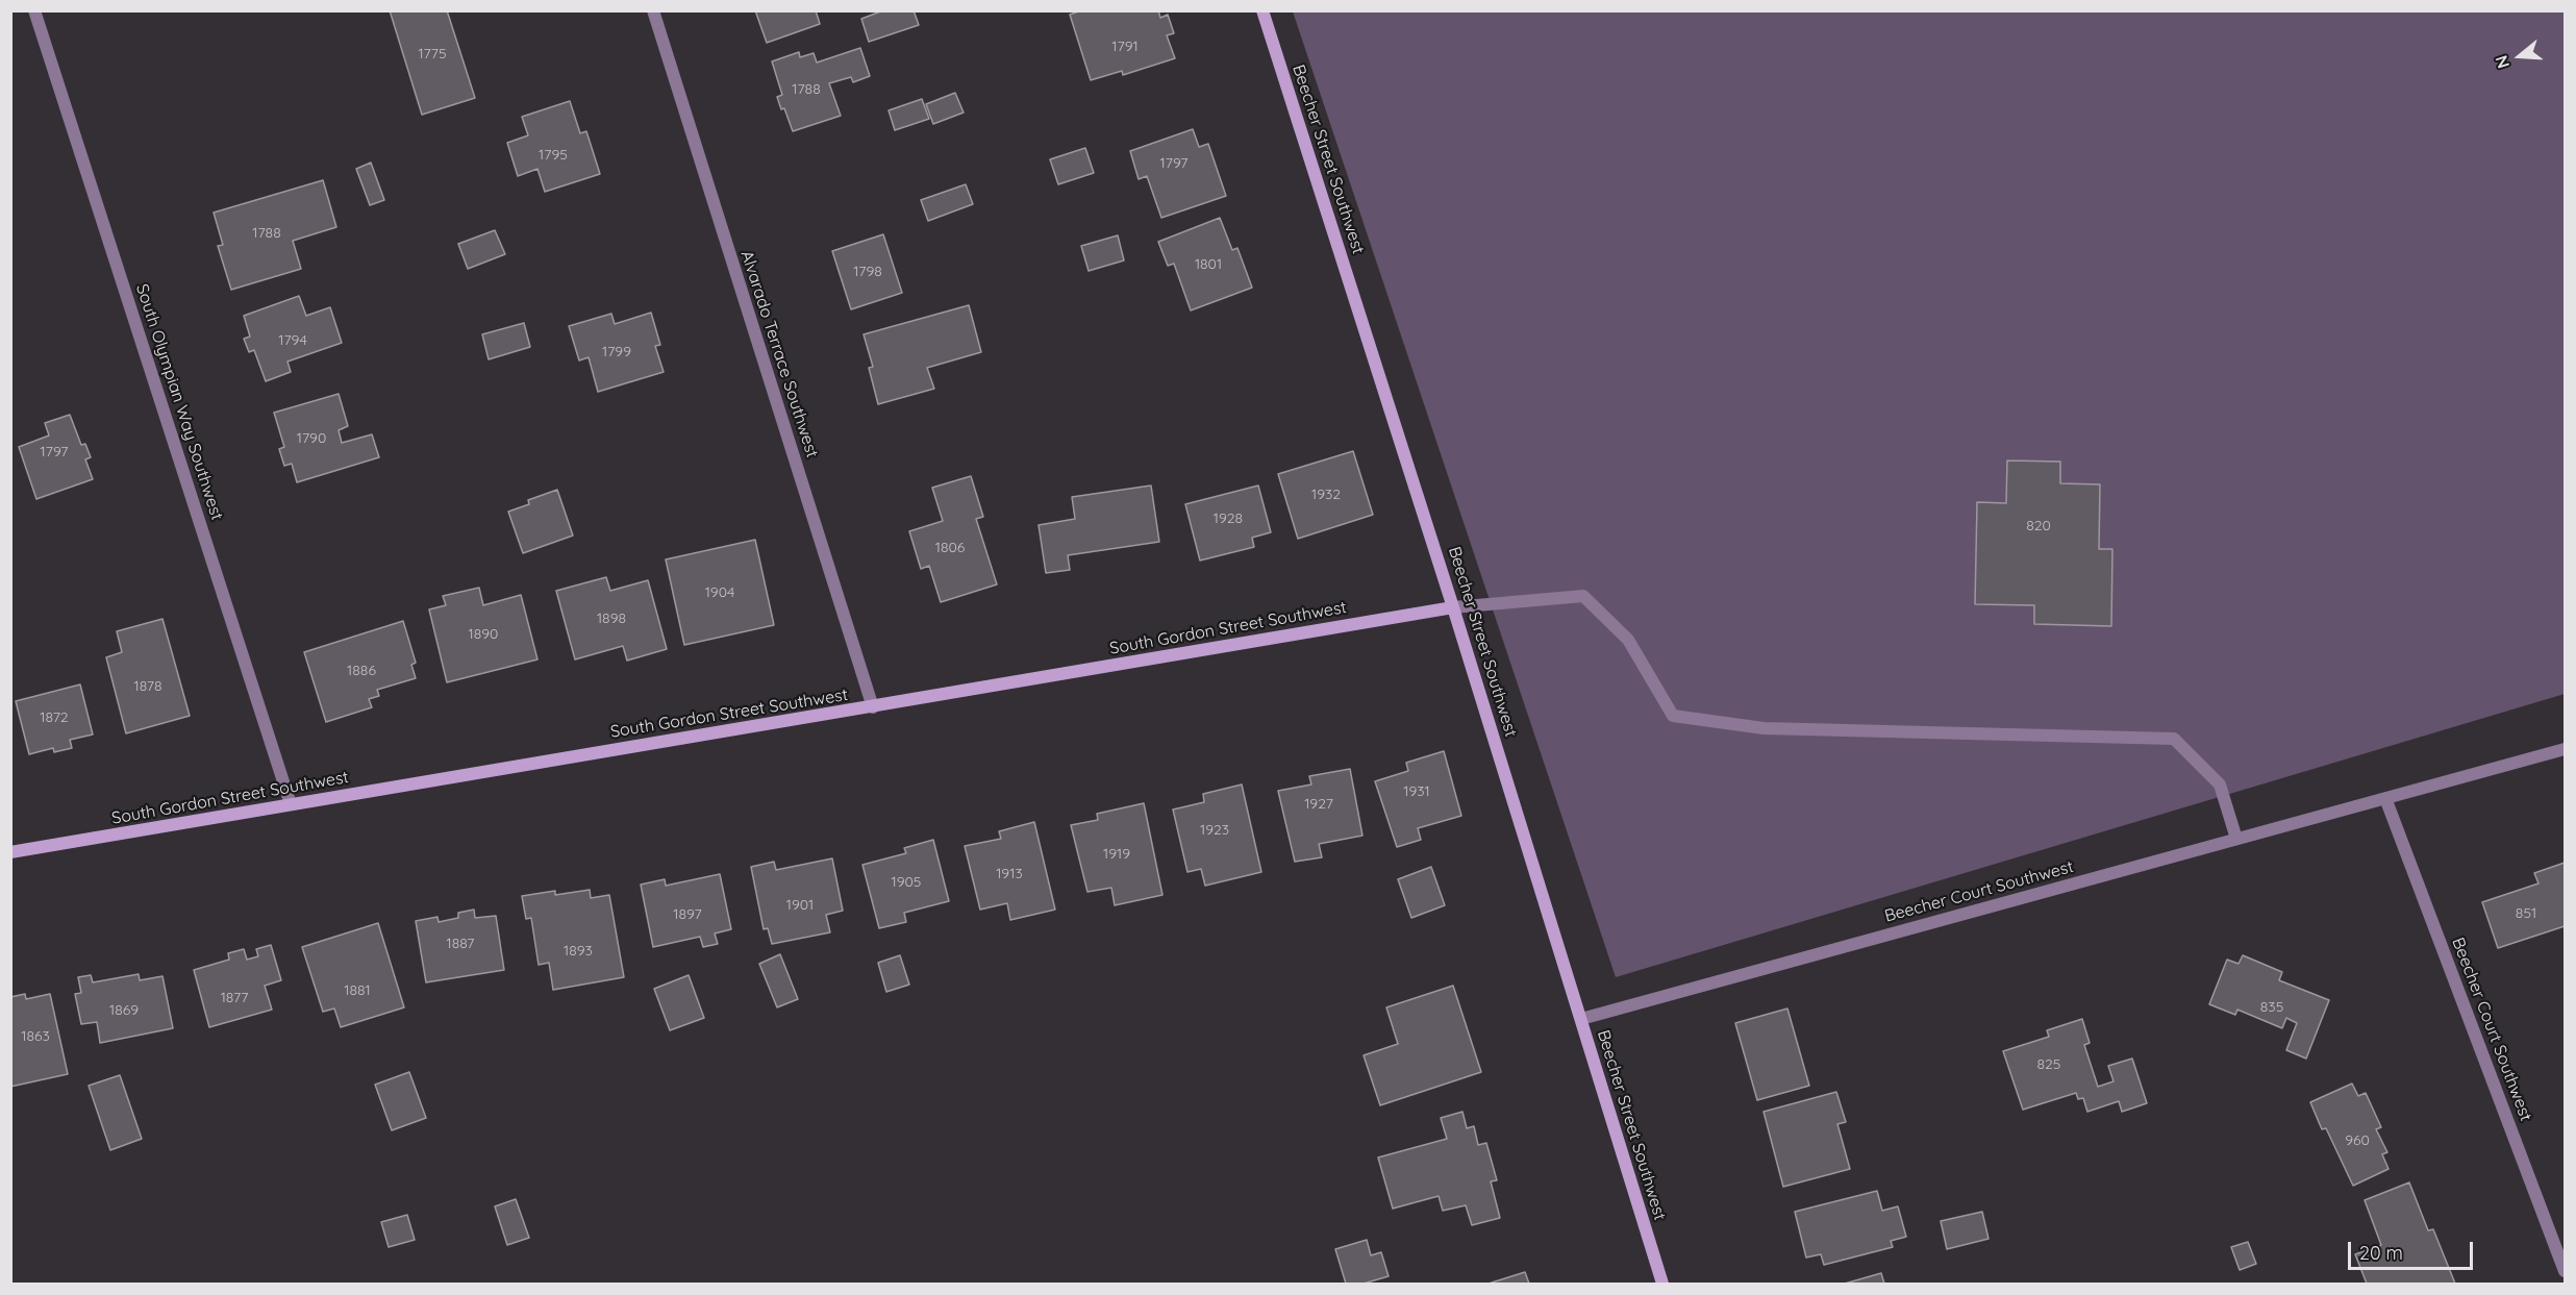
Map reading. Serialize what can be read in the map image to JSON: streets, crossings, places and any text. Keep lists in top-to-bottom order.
{
  "streets": {
    "street": [
      "Beecher Street Southwest",
      "Alvarado Terrace Southwest",
      "South Olympian Way Southwest",
      "South Gordon Street Southwest",
      "Beecher Court Southwest"
    ]
  },
  "crossings": [
    ["Beecher Street Southwest", "South Gordon Street Southwest"],
    ["Beecher Street Southwest", "Beecher Court Southwest"],
    ["Alvarado Terrace Southwest", "South Gordon Street Southwest"],
    ["South Olympian Way Southwest", "South Gordon Street Southwest"]
  ],
  "house_numbers": [
    "1791",
    "1775",
    "1788",
    "1795",
    "1797",
    "1788",
    "1801",
    "1798",
    "1794",
    "1799",
    "1790",
    "1797",
    "1932",
    "1928",
    "820",
    "1806",
    "1904",
    "1898",
    "1890",
    "1886",
    "1878",
    "1872",
    "1931",
    "1927",
    "1923",
    "1919",
    "1913",
    "1905",
    "1901",
    "851",
    "1897",
    "1887",
    "1893",
    "1881",
    "1877",
    "835",
    "1869",
    "1863",
    "825",
    "960"
  ],
  "scale_bar": "20 m",
  "north": "left"
}
